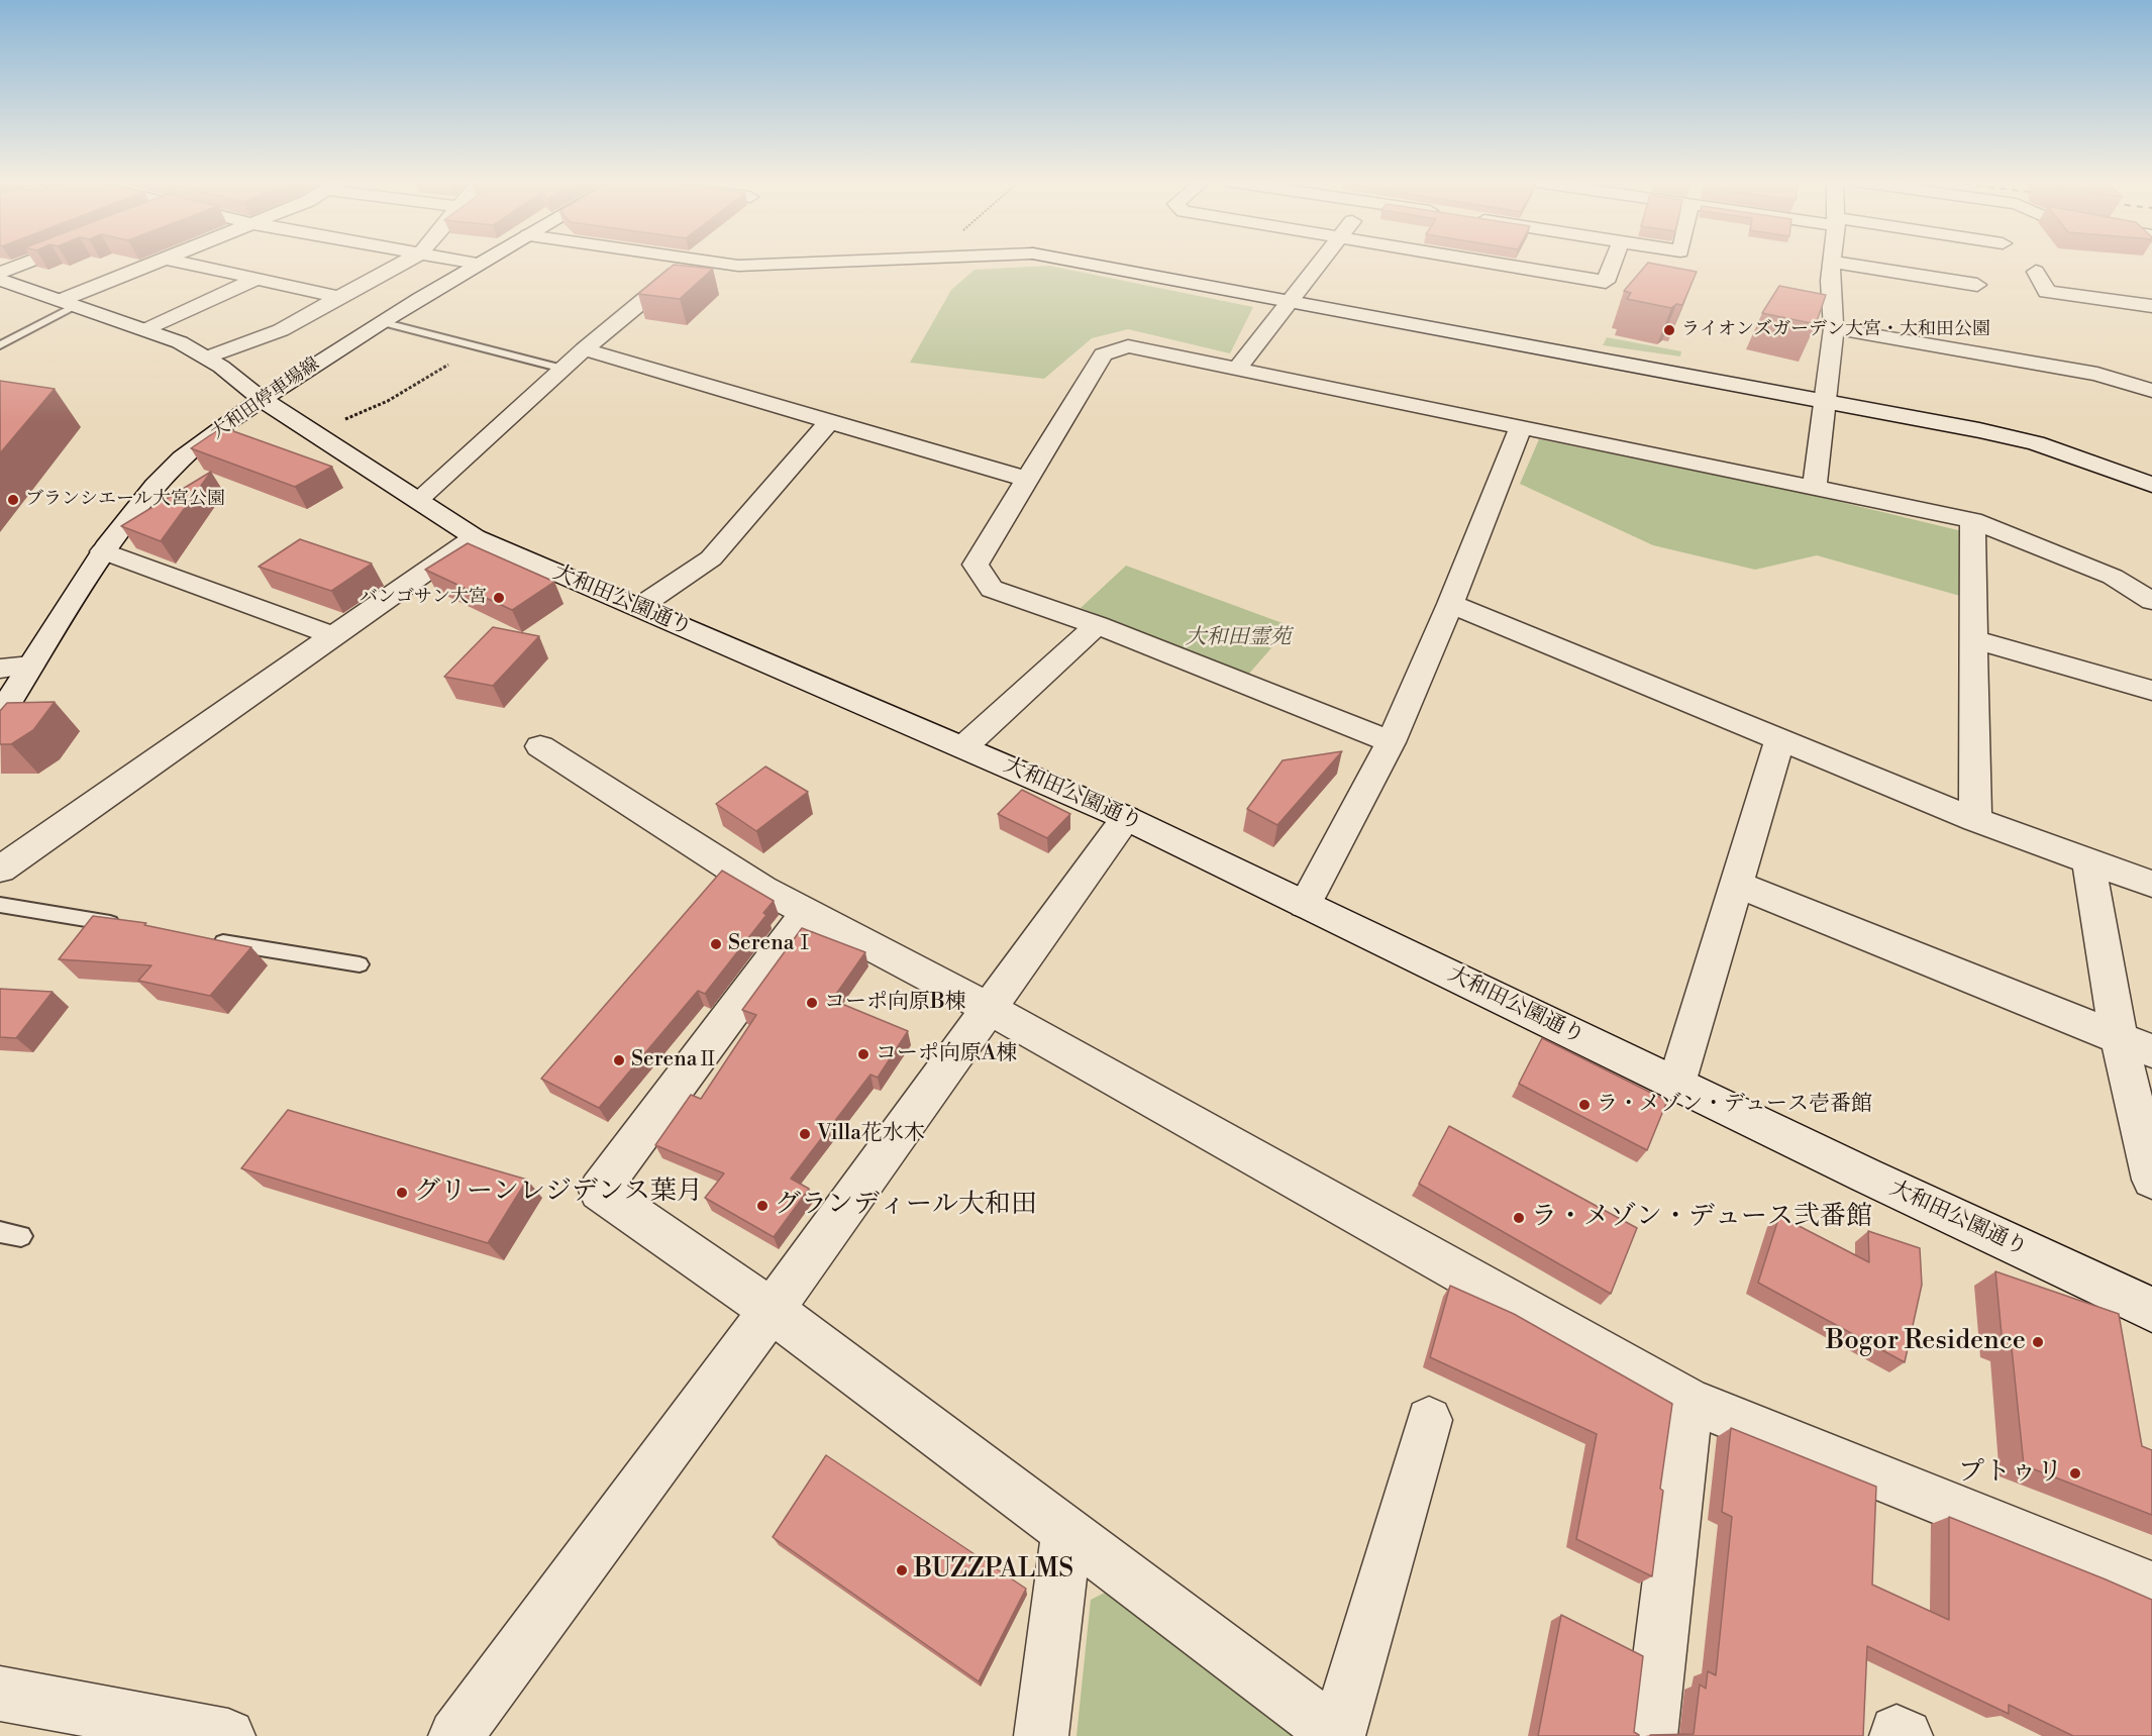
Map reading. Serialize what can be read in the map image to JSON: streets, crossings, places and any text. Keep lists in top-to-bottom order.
{
  "streets": {
    "street": ["大和田停車場線", "大和田公園通り"]
  },
  "crossings": [
    ["大和田停車場線", "大和田公園通り"]
  ],
  "parks": ["大和田霊苑"],
  "places": [
    "ライオンズガーデン大宮・大和田公園",
    "ブランシエール大宮公園",
    "バンゴサン大宮",
    "SerenaⅠ",
    "コーポ向原B棟",
    "コーポ向原A棟",
    "SerenaⅡ",
    "ラ・メゾン・デュース壱番館",
    "Villa花水木",
    "グリーンレジデンス葉月",
    "グランディール大和田",
    "ラ・メゾン・デュース弐番館",
    "Bogor Residence",
    "プトゥリ",
    "BUZZPALMS"
  ]
}
